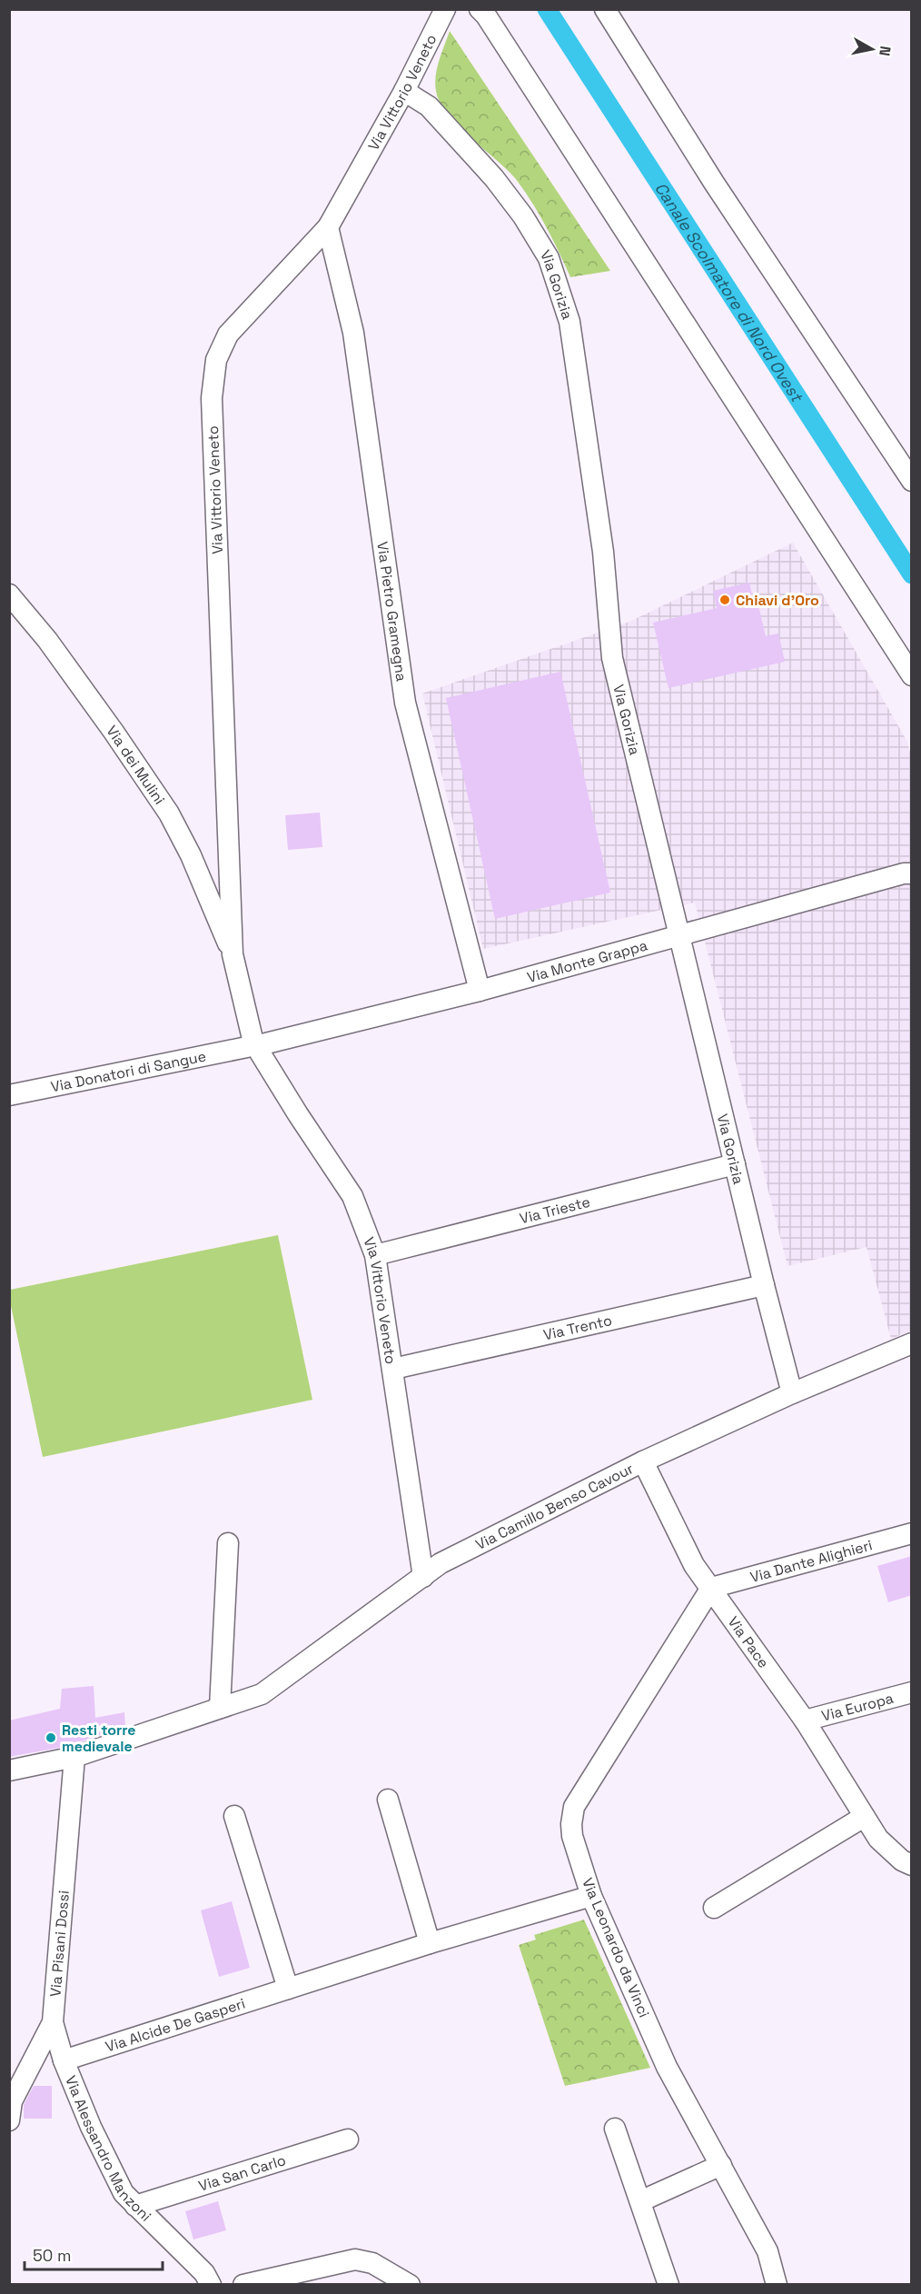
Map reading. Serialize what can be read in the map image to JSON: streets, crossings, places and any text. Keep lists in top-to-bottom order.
{
  "streets": {
    "street": [
      "Via Vittorio Veneto",
      "Via Gorizia",
      "Via Pietro Gramegna",
      "Via dei Mulini",
      "Via Monte Grappa",
      "Via Donatori di Sangue",
      "Via Trieste",
      "Via Trento",
      "Via Camillo Benso Cavour",
      "Via Dante Alighieri",
      "Via Pace",
      "Via Europa",
      "Via Pisani Dossi",
      "Via Leonardo da Vinci",
      "Via Alcide De Gasperi",
      "Via Alessandro Manzoni",
      "Via San Carlo"
    ]
  },
  "crossings": [
    ["Via Vittorio Veneto", "Via Gorizia"],
    ["Via Vittorio Veneto", "Via Pietro Gramegna"],
    ["Via Vittorio Veneto", "Via dei Mulini"],
    ["Via Vittorio Veneto", "Via Monte Grappa"],
    ["Via Vittorio Veneto", "Via Donatori di Sangue"],
    ["Via Vittorio Veneto", "Via Trieste"],
    ["Via Vittorio Veneto", "Via Trento"],
    ["Via Vittorio Veneto", "Via Camillo Benso Cavour"],
    ["Via Gorizia", "Via Monte Grappa"],
    ["Via Gorizia", "Via Trieste"],
    ["Via Gorizia", "Via Trento"],
    ["Via Gorizia", "Via Camillo Benso Cavour"],
    ["Via Pietro Gramegna", "Via Monte Grappa"],
    ["Via Monte Grappa", "Via Donatori di Sangue"],
    ["Via Camillo Benso Cavour", "Via Pace"],
    ["Via Camillo Benso Cavour", "Via Pisani Dossi"],
    ["Via Dante Alighieri", "Via Pace"],
    ["Via Dante Alighieri", "Via Leonardo da Vinci"],
    ["Via Pace", "Via Europa"],
    ["Via Pace", "Via Leonardo da Vinci"],
    ["Via Pisani Dossi", "Via Alessandro Manzoni"],
    ["Via Leonardo da Vinci", "Via Alcide De Gasperi"],
    ["Via Alcide De Gasperi", "Via Alessandro Manzoni"],
    ["Via Alessandro Manzoni", "Via San Carlo"]
  ],
  "water": ["Canale Scolmatore di Nord Ovest"],
  "places": ["Chiavi d'Oro", "Resti torre medievale"],
  "scale_bar": "50 m",
  "north": "right"
}
